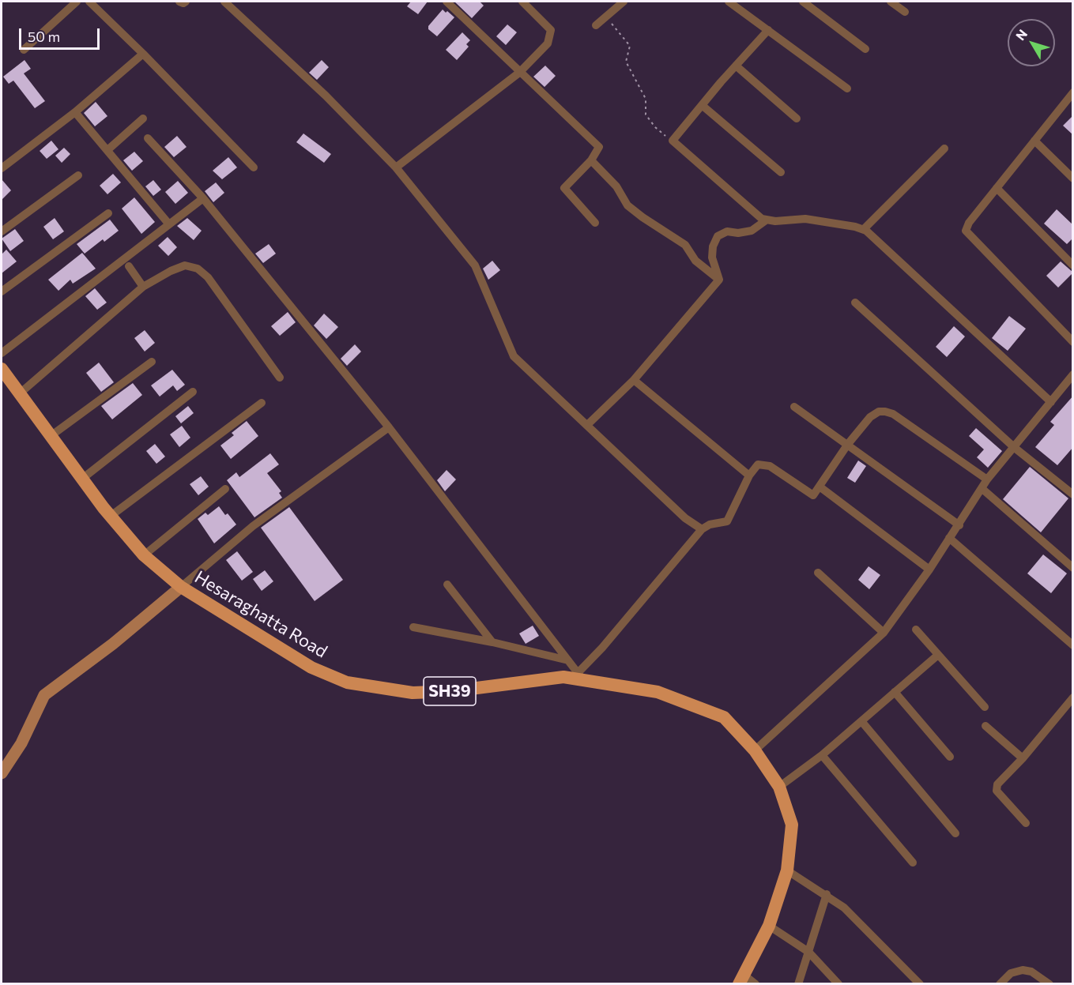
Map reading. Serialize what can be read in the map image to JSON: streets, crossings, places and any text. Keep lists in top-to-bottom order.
{
  "streets": {
    "main road": ["Hesaraghatta Road", "SH39"]
  },
  "scale_bar": "50 m",
  "north": "top left"
}
